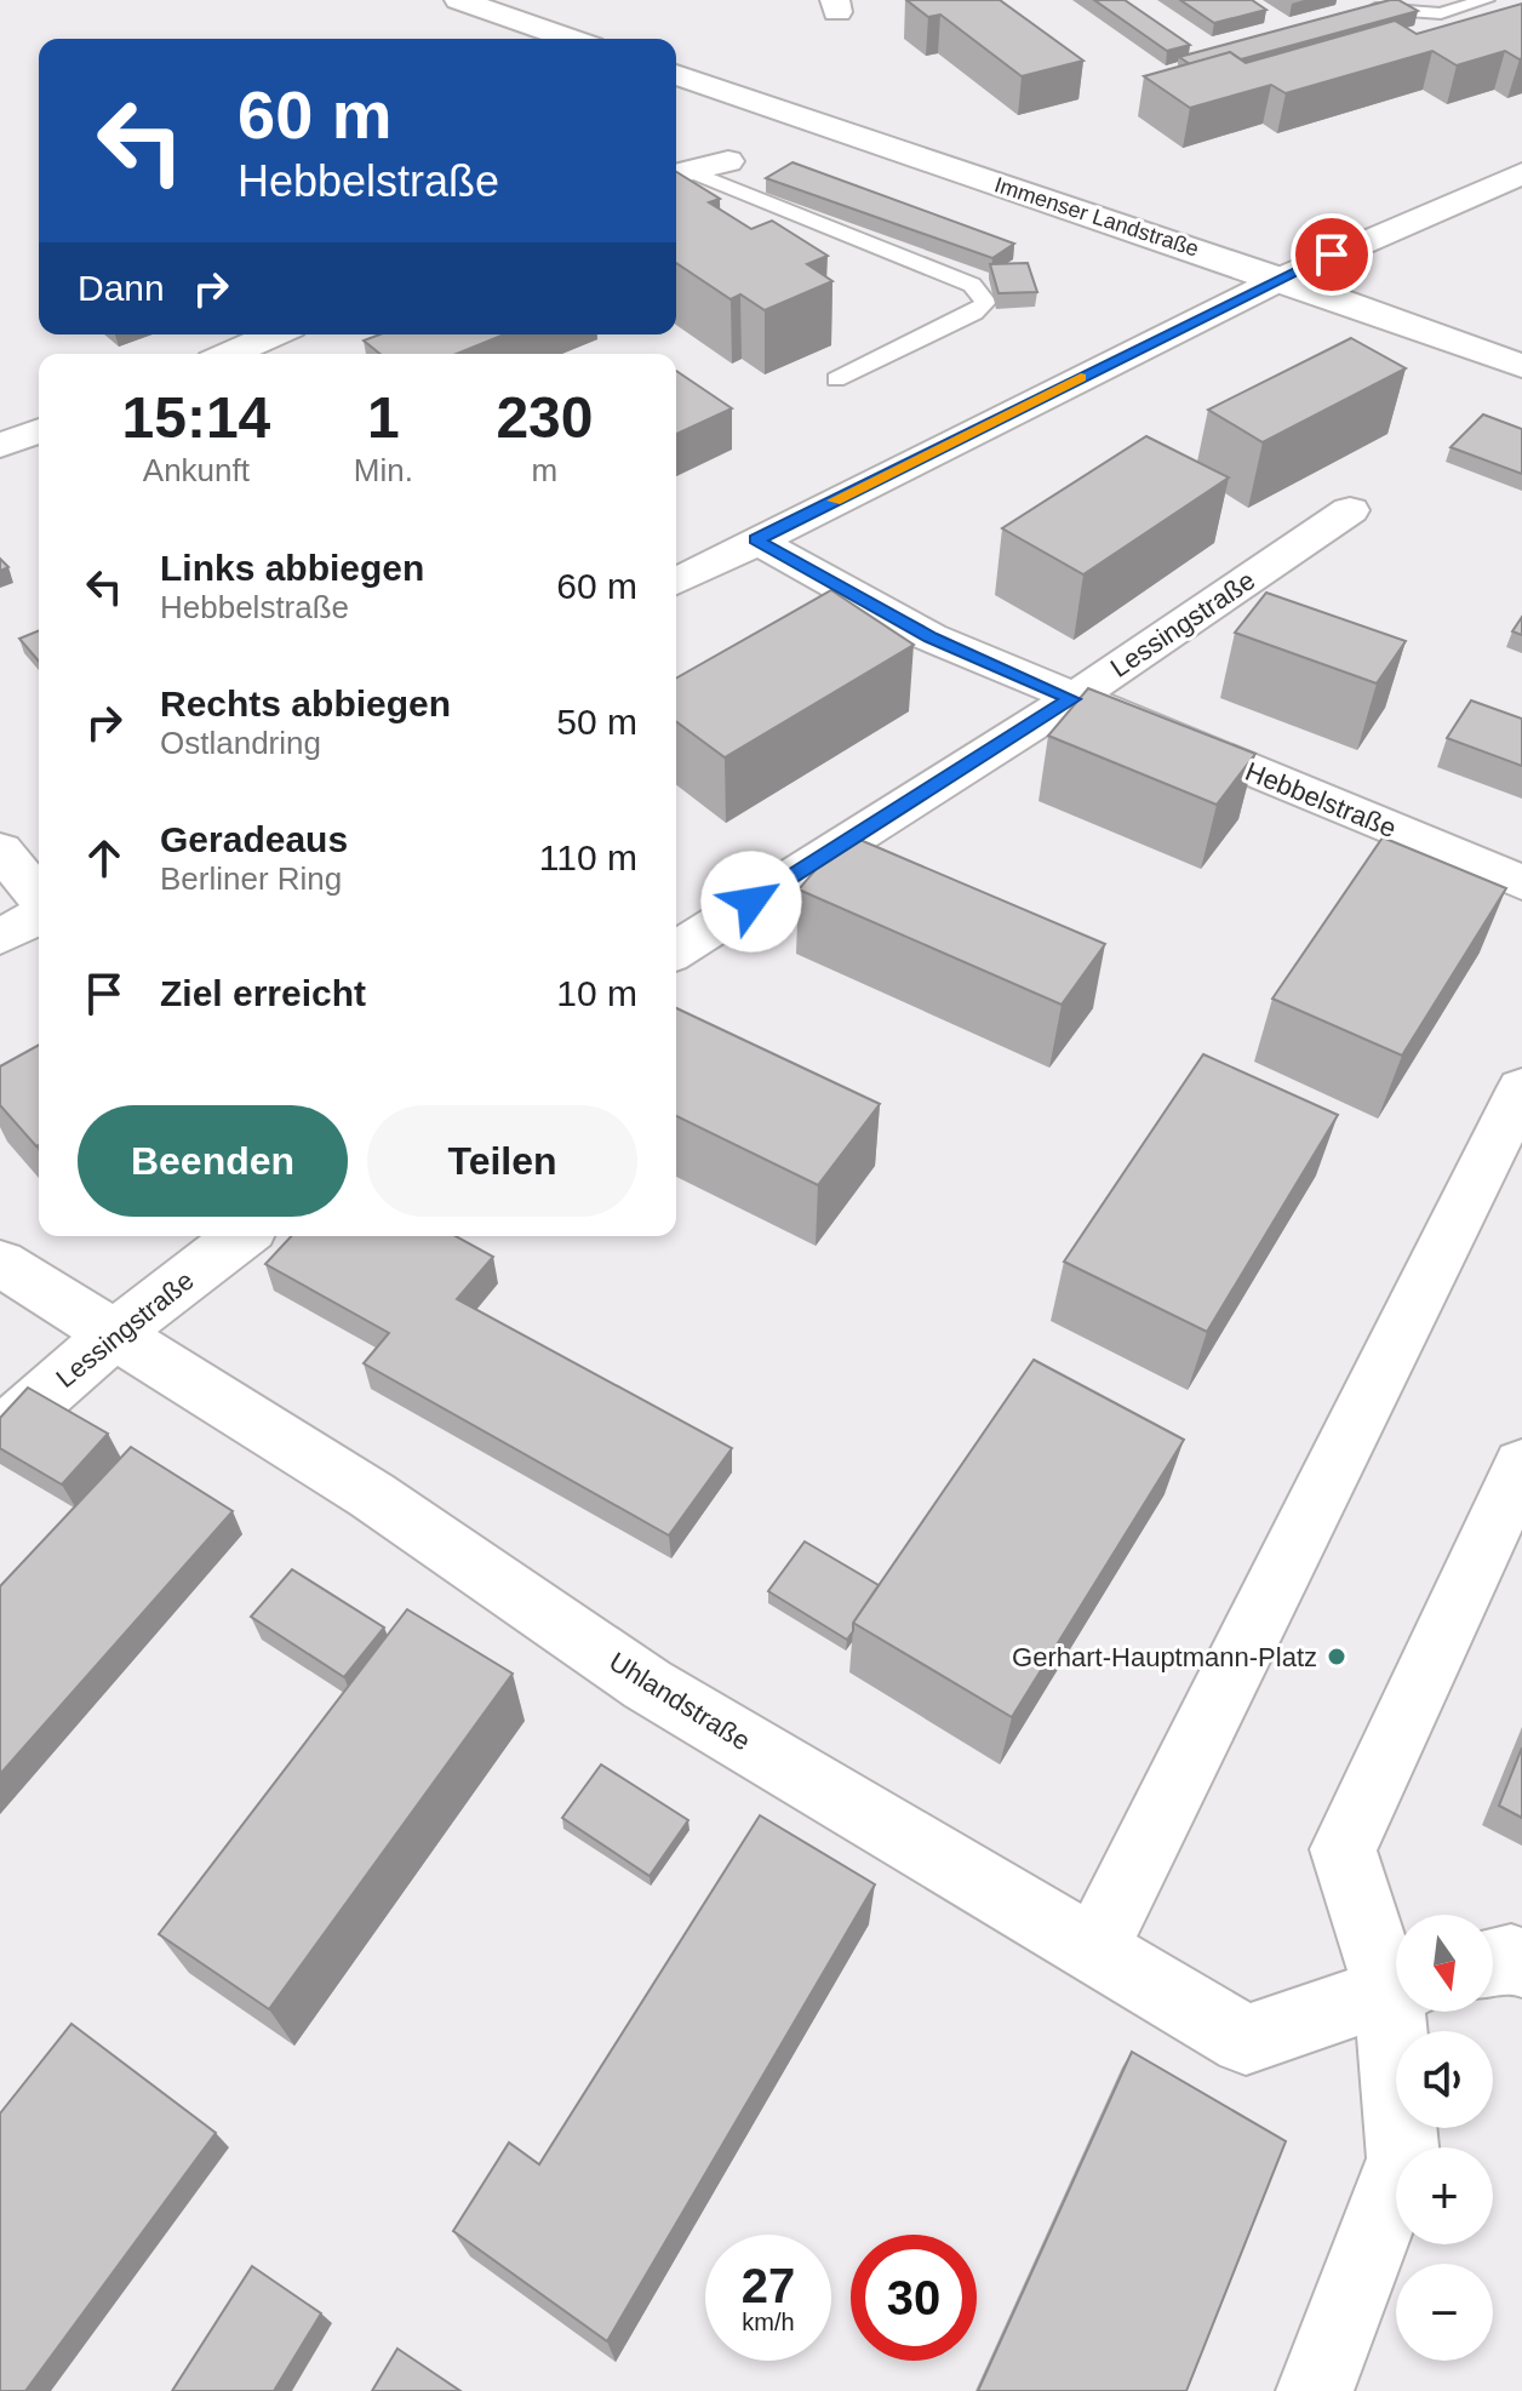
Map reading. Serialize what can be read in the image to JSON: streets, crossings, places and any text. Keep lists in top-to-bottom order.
{
  "streets": {
    "street": [
      "Immenser Landstraße",
      "Lessingstraße",
      "Hebbelstraße",
      "Uhlandstraße"
    ]
  },
  "crossings": [
    ["Lessingstraße", "Hebbelstraße"],
    ["Lessingstraße", "Uhlandstraße"]
  ],
  "places": ["Gerhart-Hauptmann-Platz"],
  "north": "bottom",
  "page": {
    "turn": ["60 m", "Hebbelstraße"],
    "then": "Dann",
    "eta": [
      "15:14",
      "Ankunft",
      "1",
      "Min.",
      "230",
      "m"
    ],
    "list": [
      {
        "name": "Links abbiegen",
        "note": "Hebbelstraße",
        "value": "60 m"
      },
      {
        "name": "Rechts abbiegen",
        "note": "Ostlandring",
        "value": "50 m"
      },
      {
        "name": "Geradeaus",
        "note": "Berliner Ring",
        "value": "110 m"
      },
      {
        "name": "Ziel erreicht",
        "value": "10 m"
      }
    ],
    "buttons": ["Beenden", "Teilen"],
    "map_buttons": ["+", "−"],
    "speed": "27 km/h",
    "limit": "30"
  }
}
